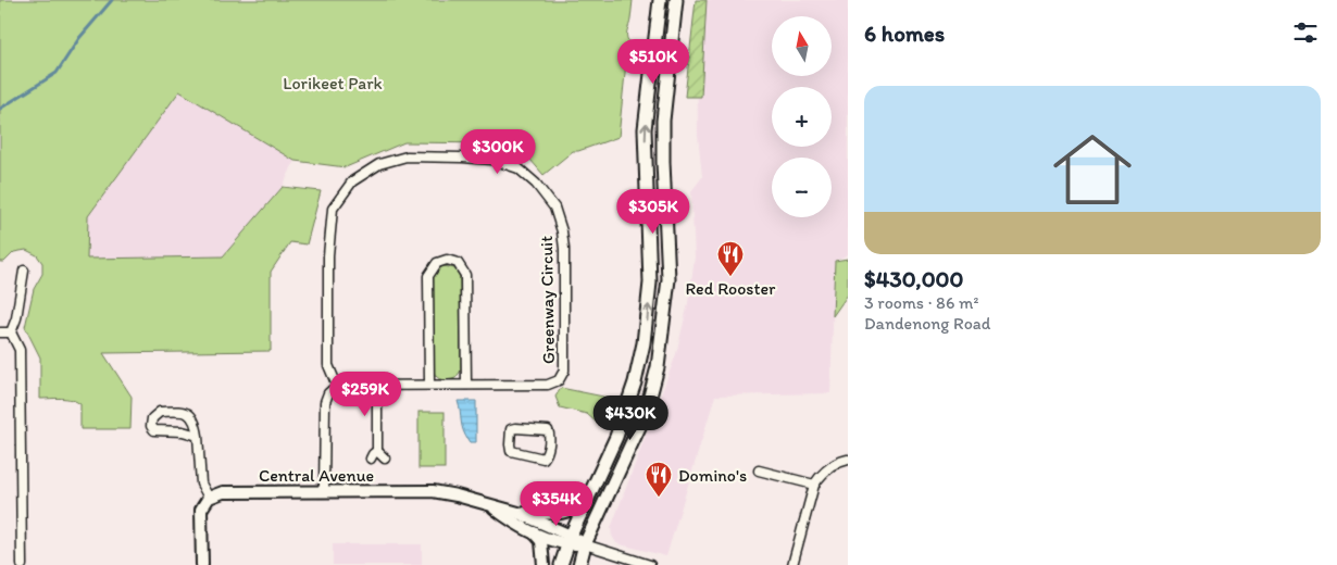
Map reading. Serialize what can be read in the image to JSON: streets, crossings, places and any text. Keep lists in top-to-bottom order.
{
  "streets": {
    "street": ["Greenway Circuit", "Central Avenue"]
  },
  "parks": ["Lorikeet Park"],
  "places": {
    "restaurant": ["Red Rooster", "Domino's"]
  },
  "north": "top",
  "page": {
    "heading": "6 homes",
    "map_buttons": ["+", "−"],
    "price": [
      "$510K",
      "$300K",
      "$305K",
      "$259K",
      "$430K",
      "$354K"
    ],
    "list": [
      {
        "name": "$430,000",
        "note": "3 rooms · 86 m² · Dandenong Road"
      }
    ]
  }
}
